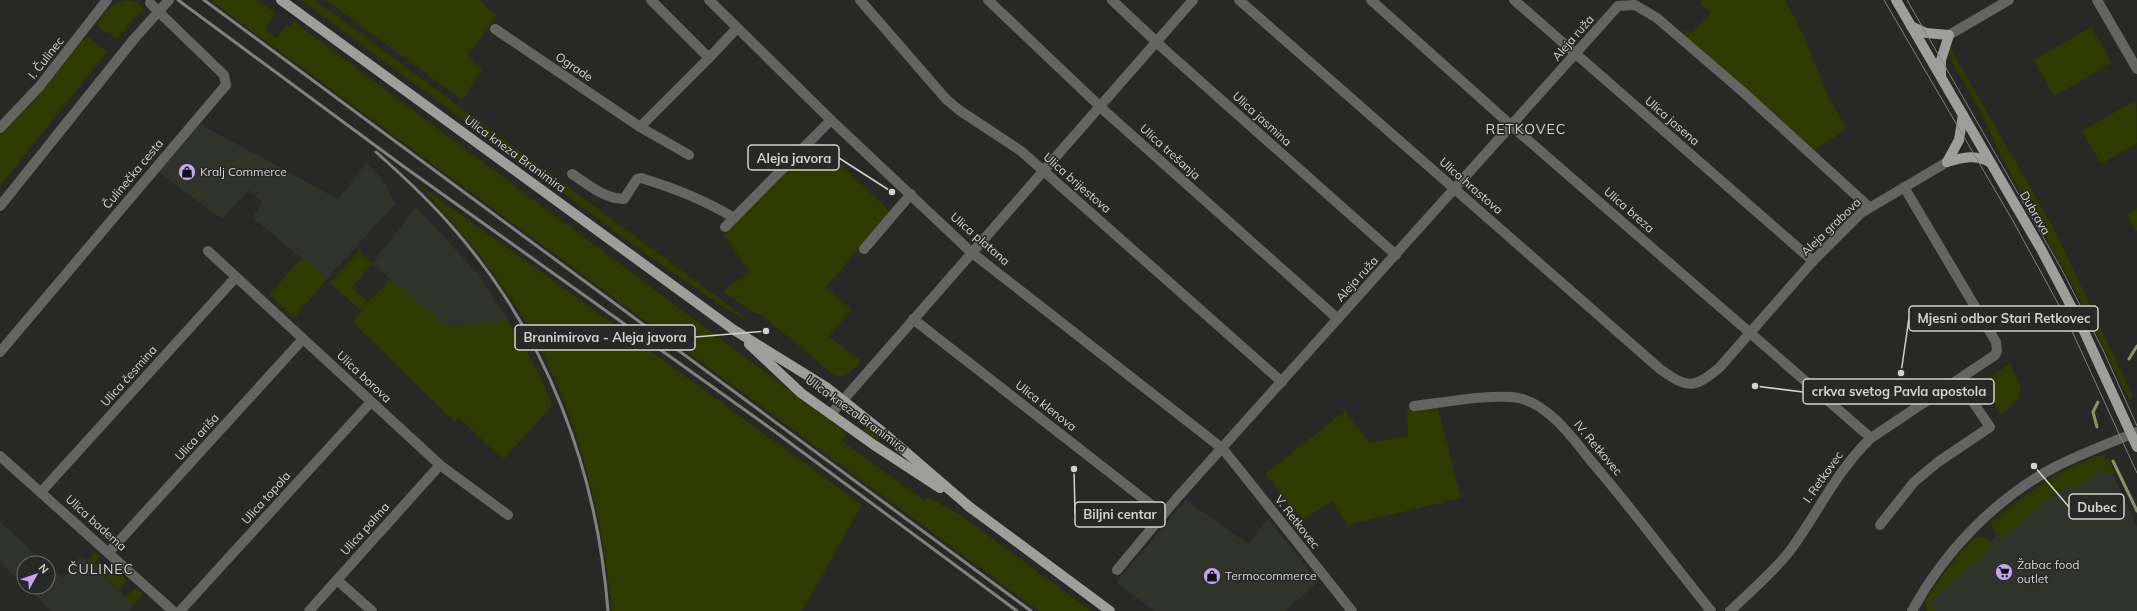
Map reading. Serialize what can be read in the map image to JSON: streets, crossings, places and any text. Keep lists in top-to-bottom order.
{
  "streets": {
    "main road": ["Ulica kneza Branimira", "Dubrava"],
    "street": [
      "Aleja ruža",
      "I. Čulinec",
      "Ograde",
      "Ulica jasmina",
      "Ulica jasena",
      "Ulica trešanja",
      "Čulinečka cesta",
      "Ulica brijestova",
      "Ulica hrastova",
      "Ulica breza",
      "Aleja grabova",
      "Ulica platana",
      "Ulica česmina",
      "Ulica borova",
      "Ulica klenova",
      "Ulica ariša",
      "IV. Retkovec",
      "I. Retkovec",
      "Ulica topola",
      "V. Retkovec",
      "Ulica badema",
      "Ulica palma"
    ]
  },
  "crossings": [
    ["Aleja ruža", "Ulica jasmina"],
    ["Aleja ruža", "Ulica jasena"],
    ["Aleja ruža", "Ulica trešanja"],
    ["Aleja ruža", "Ulica brijestova"],
    ["Aleja ruža", "Ulica hrastova"],
    ["Aleja ruža", "Ulica breza"],
    ["Aleja ruža", "Aleja grabova"],
    ["Aleja ruža", "Ulica platana"],
    ["Aleja ruža", "Ulica klenova"],
    ["Aleja ruža", "V. Retkovec"],
    ["Ulica jasena", "Aleja grabova"],
    ["Ulica hrastova", "Aleja grabova"],
    ["Ulica breza", "Aleja grabova"],
    ["Ulica breza", "I. Retkovec"],
    ["Aleja grabova", "I. Retkovec"],
    ["Ulica platana", "V. Retkovec"],
    ["Ulica česmina", "Ulica borova"],
    ["Ulica česmina", "Ulica badema"],
    ["Ulica borova", "Ulica ariša"],
    ["Ulica borova", "Ulica topola"],
    ["Ulica borova", "Ulica palma"],
    ["Ulica ariša", "Ulica badema"]
  ],
  "districts": ["RETKOVEC", "ČULINEC"],
  "places": {
    "shop": ["Kralj Commerce", "Termocommerce"],
    "other": [
      "Aleja javora",
      "Branimirova - Aleja javora",
      "Mjesni odbor Stari Retkovec",
      "crkva svetog Pavla apostola",
      "Dubec",
      "Biljni centar"
    ],
    "supermarket": ["Žabac food outlet"]
  },
  "north": "top right"
}
